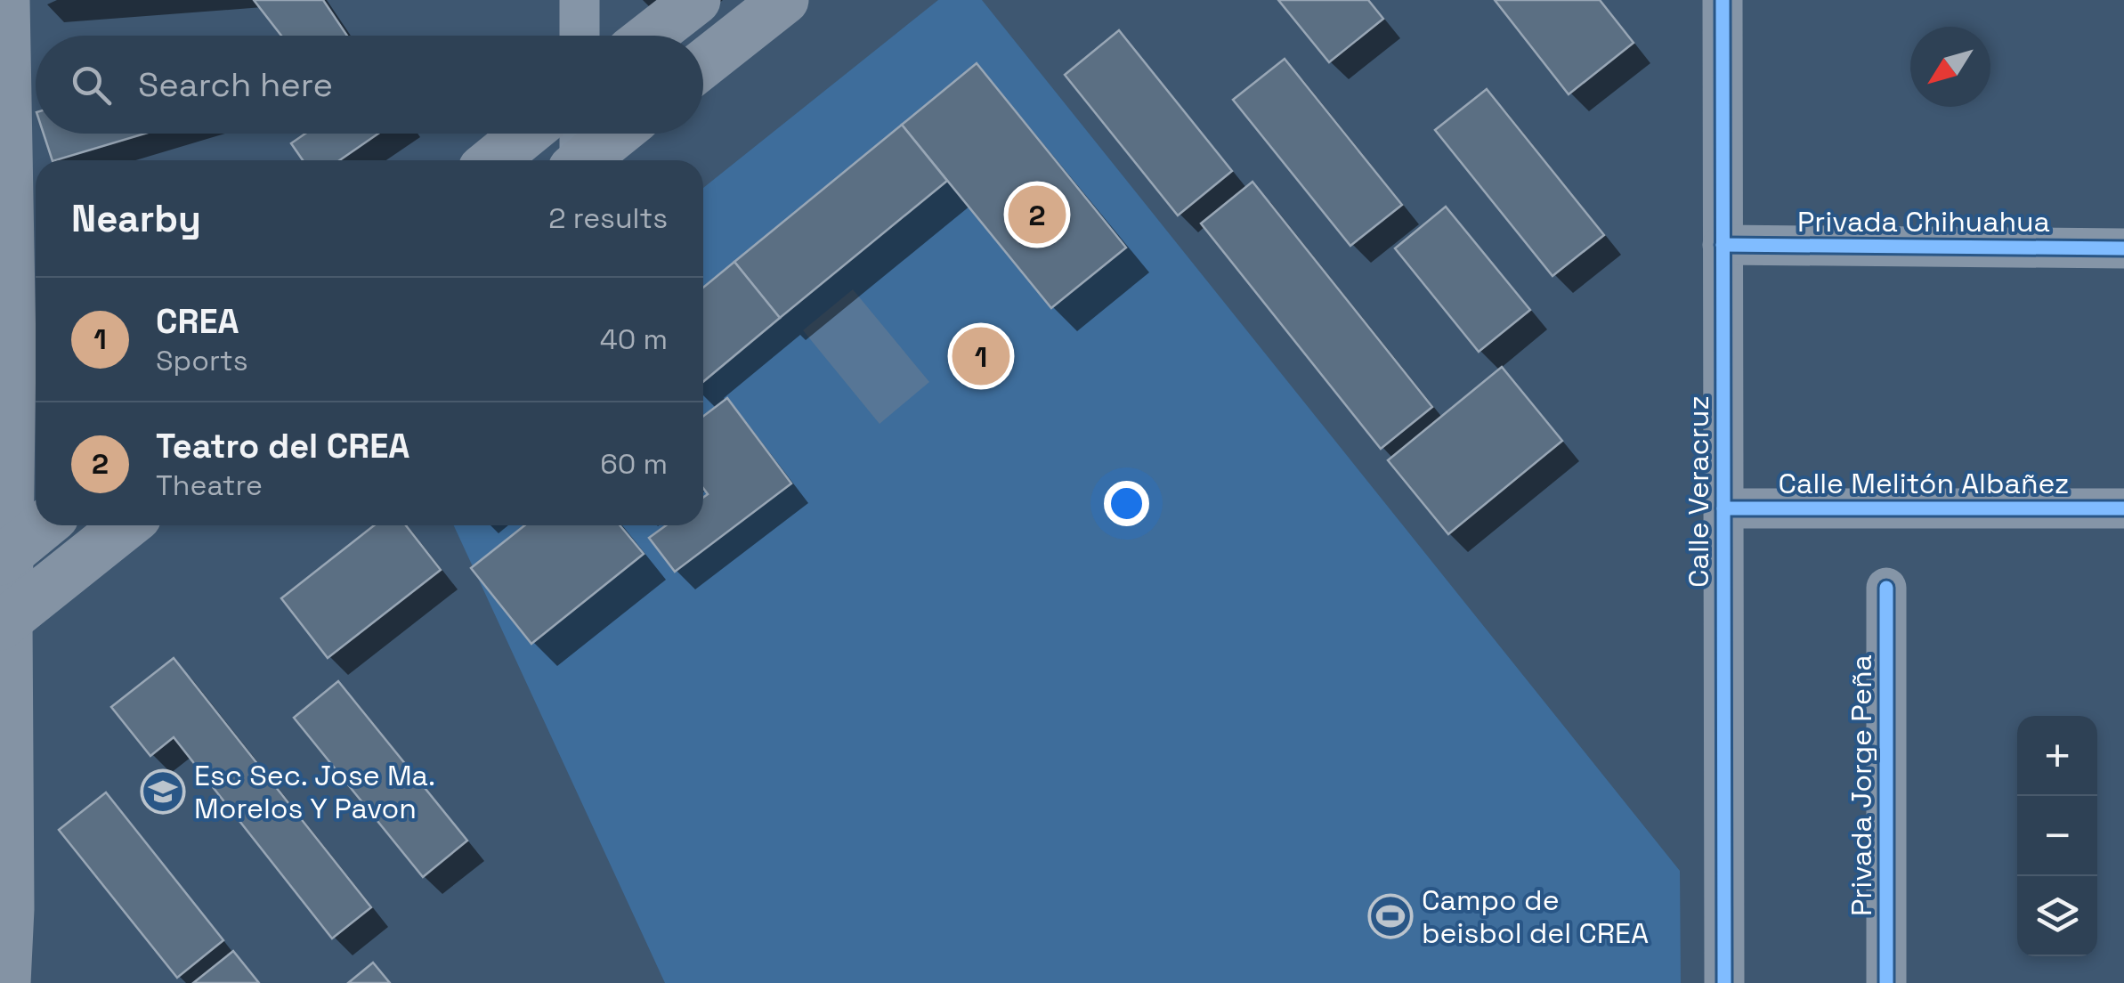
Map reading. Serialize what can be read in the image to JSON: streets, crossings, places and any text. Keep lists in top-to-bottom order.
{
  "streets": {
    "street": [
      "Privada Chihuahua",
      "Calle Melitón Albañez",
      "Calle Veracruz",
      "Privada Jorge Peña"
    ]
  },
  "crossings": [
    ["Privada Chihuahua", "Calle Veracruz"],
    ["Calle Melitón Albañez", "Calle Veracruz"]
  ],
  "places": {
    "school or university": ["Esc Sec. Jose Ma. Morelos Y Pavon"],
    "sports": ["Campo de beisbol del CREA"]
  },
  "north": "bottom left",
  "page": {
    "search": "Search here",
    "heading": ["Nearby", "2 results"],
    "pins": ["2", "1"],
    "list": [
      {
        "mark": "1",
        "name": "CREA",
        "note": "Sports",
        "value": "40 m"
      },
      {
        "mark": "2",
        "name": "Teatro del CREA",
        "note": "Theatre",
        "value": "60 m"
      }
    ],
    "map_buttons": ["+", "−"]
  }
}
